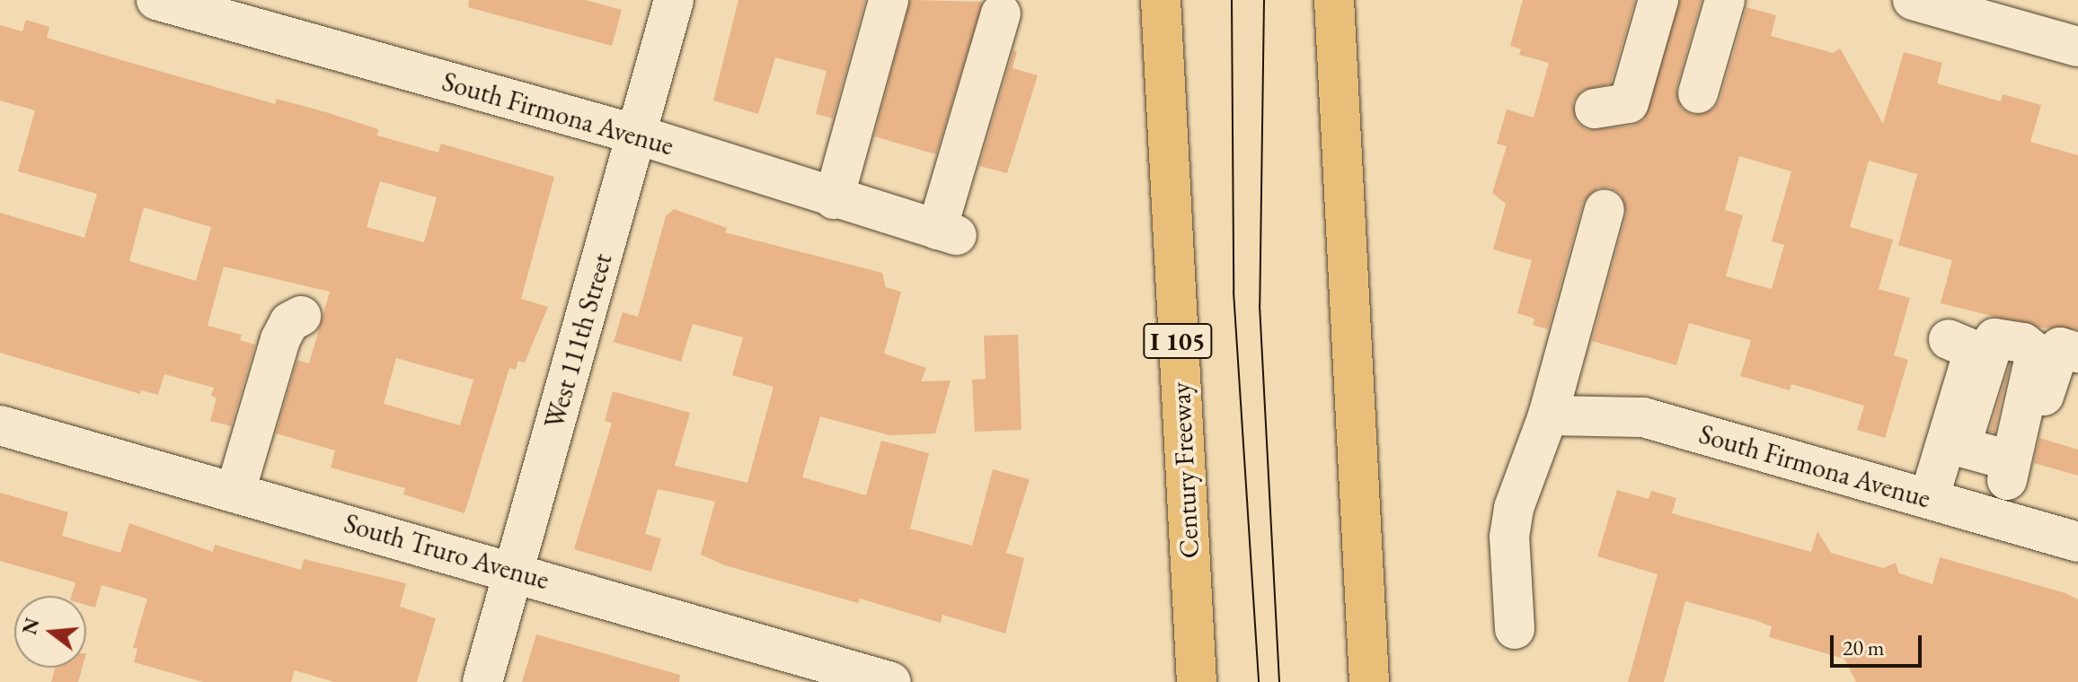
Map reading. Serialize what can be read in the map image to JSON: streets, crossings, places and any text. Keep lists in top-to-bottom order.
{
  "streets": {
    "highway": ["I 105", "Century Freeway"],
    "street": ["South Firmona Avenue", "West 111th Street", "South Truro Avenue"]
  },
  "crossings": [
    ["South Firmona Avenue", "West 111th Street"],
    ["West 111th Street", "South Truro Avenue"]
  ],
  "scale_bar": "20 m",
  "north": "left"
}
